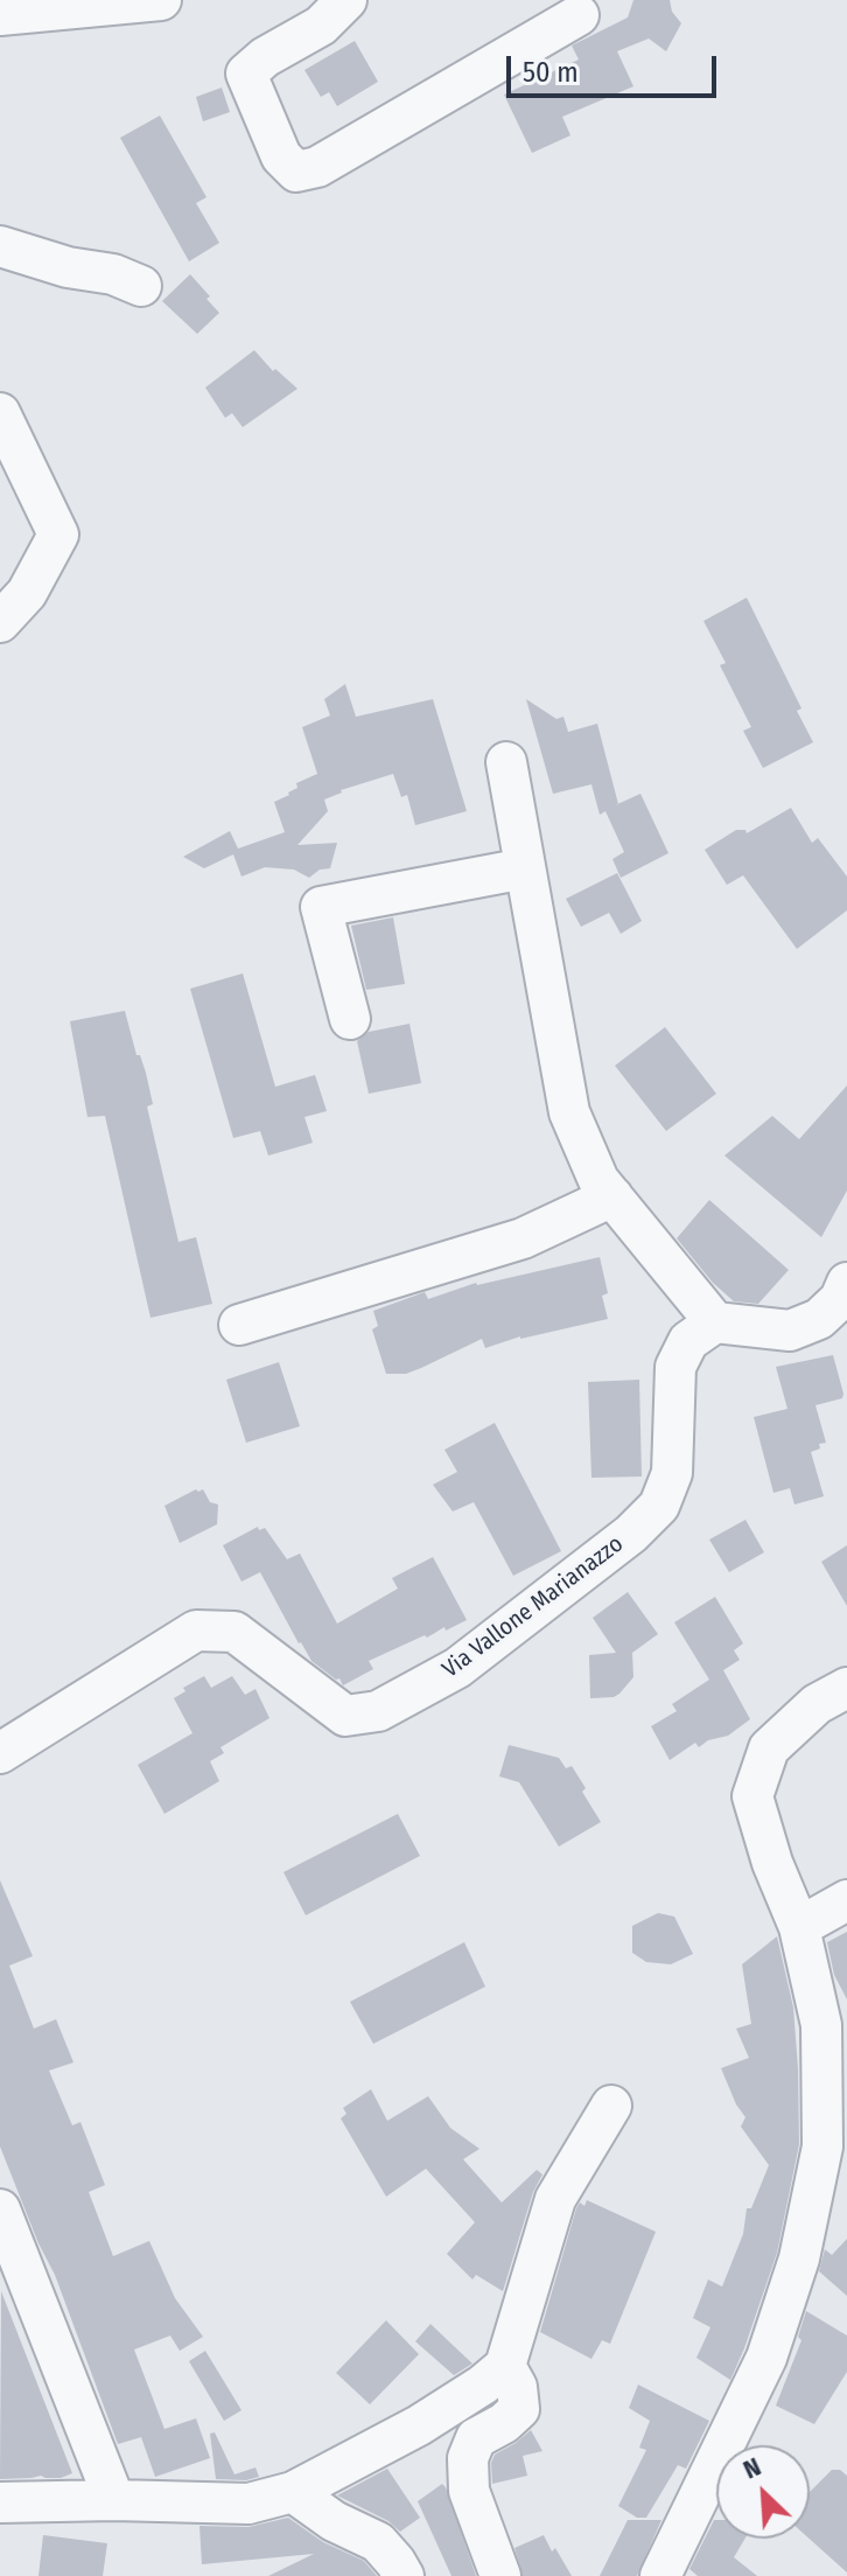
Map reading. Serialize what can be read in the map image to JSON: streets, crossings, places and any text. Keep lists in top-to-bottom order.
{
  "streets": {
    "street": ["Via Vallone Marianazzo"]
  },
  "scale_bar": "50 m",
  "north": "top left"
}
